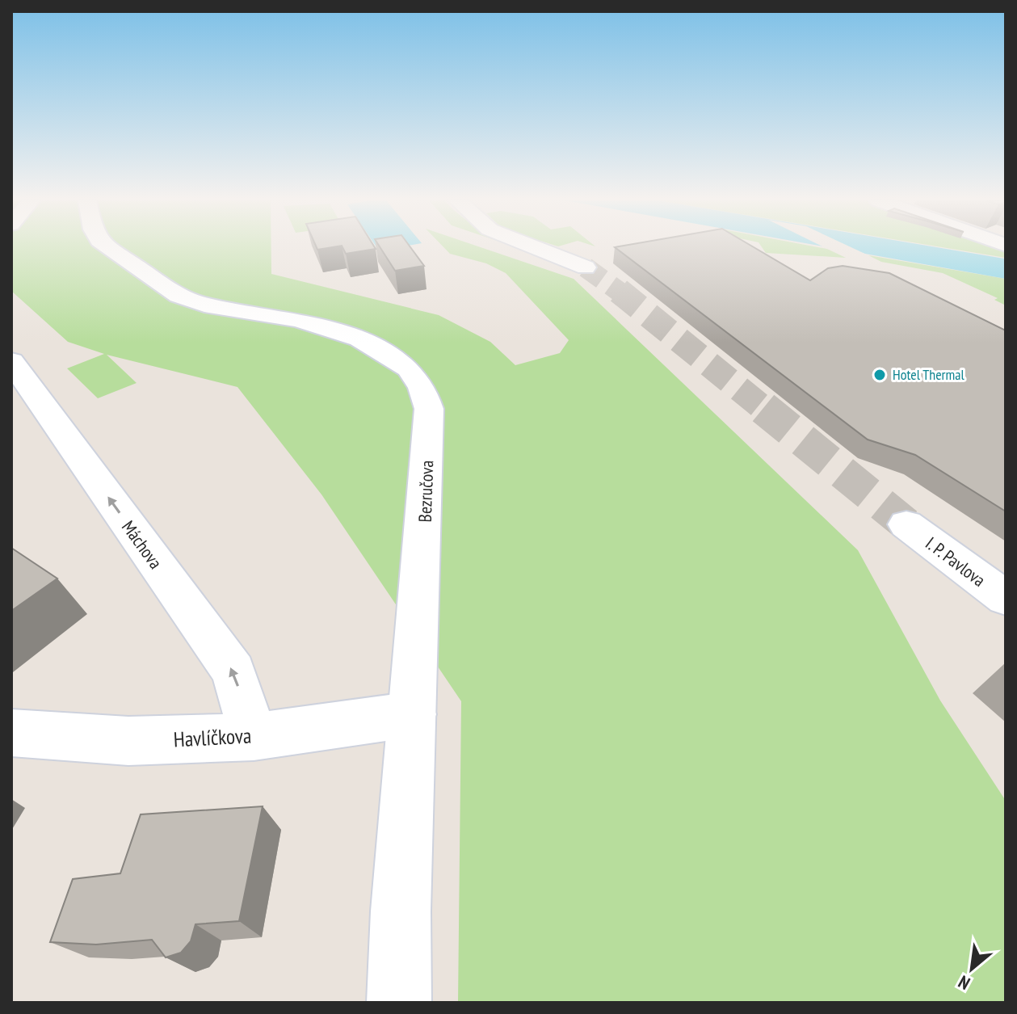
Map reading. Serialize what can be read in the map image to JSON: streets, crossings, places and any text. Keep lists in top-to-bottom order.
{
  "streets": {
    "street": [
      "Bezručova",
      "Máchova",
      "I. P. Pavlova",
      "Havlíčkova"
    ]
  },
  "crossings": [
    ["Bezručova", "Havlíčkova"],
    ["Máchova", "Havlíčkova"]
  ],
  "one_way": ["Máchova"],
  "places": ["Hotel Thermal"],
  "north": "bottom left"
}
